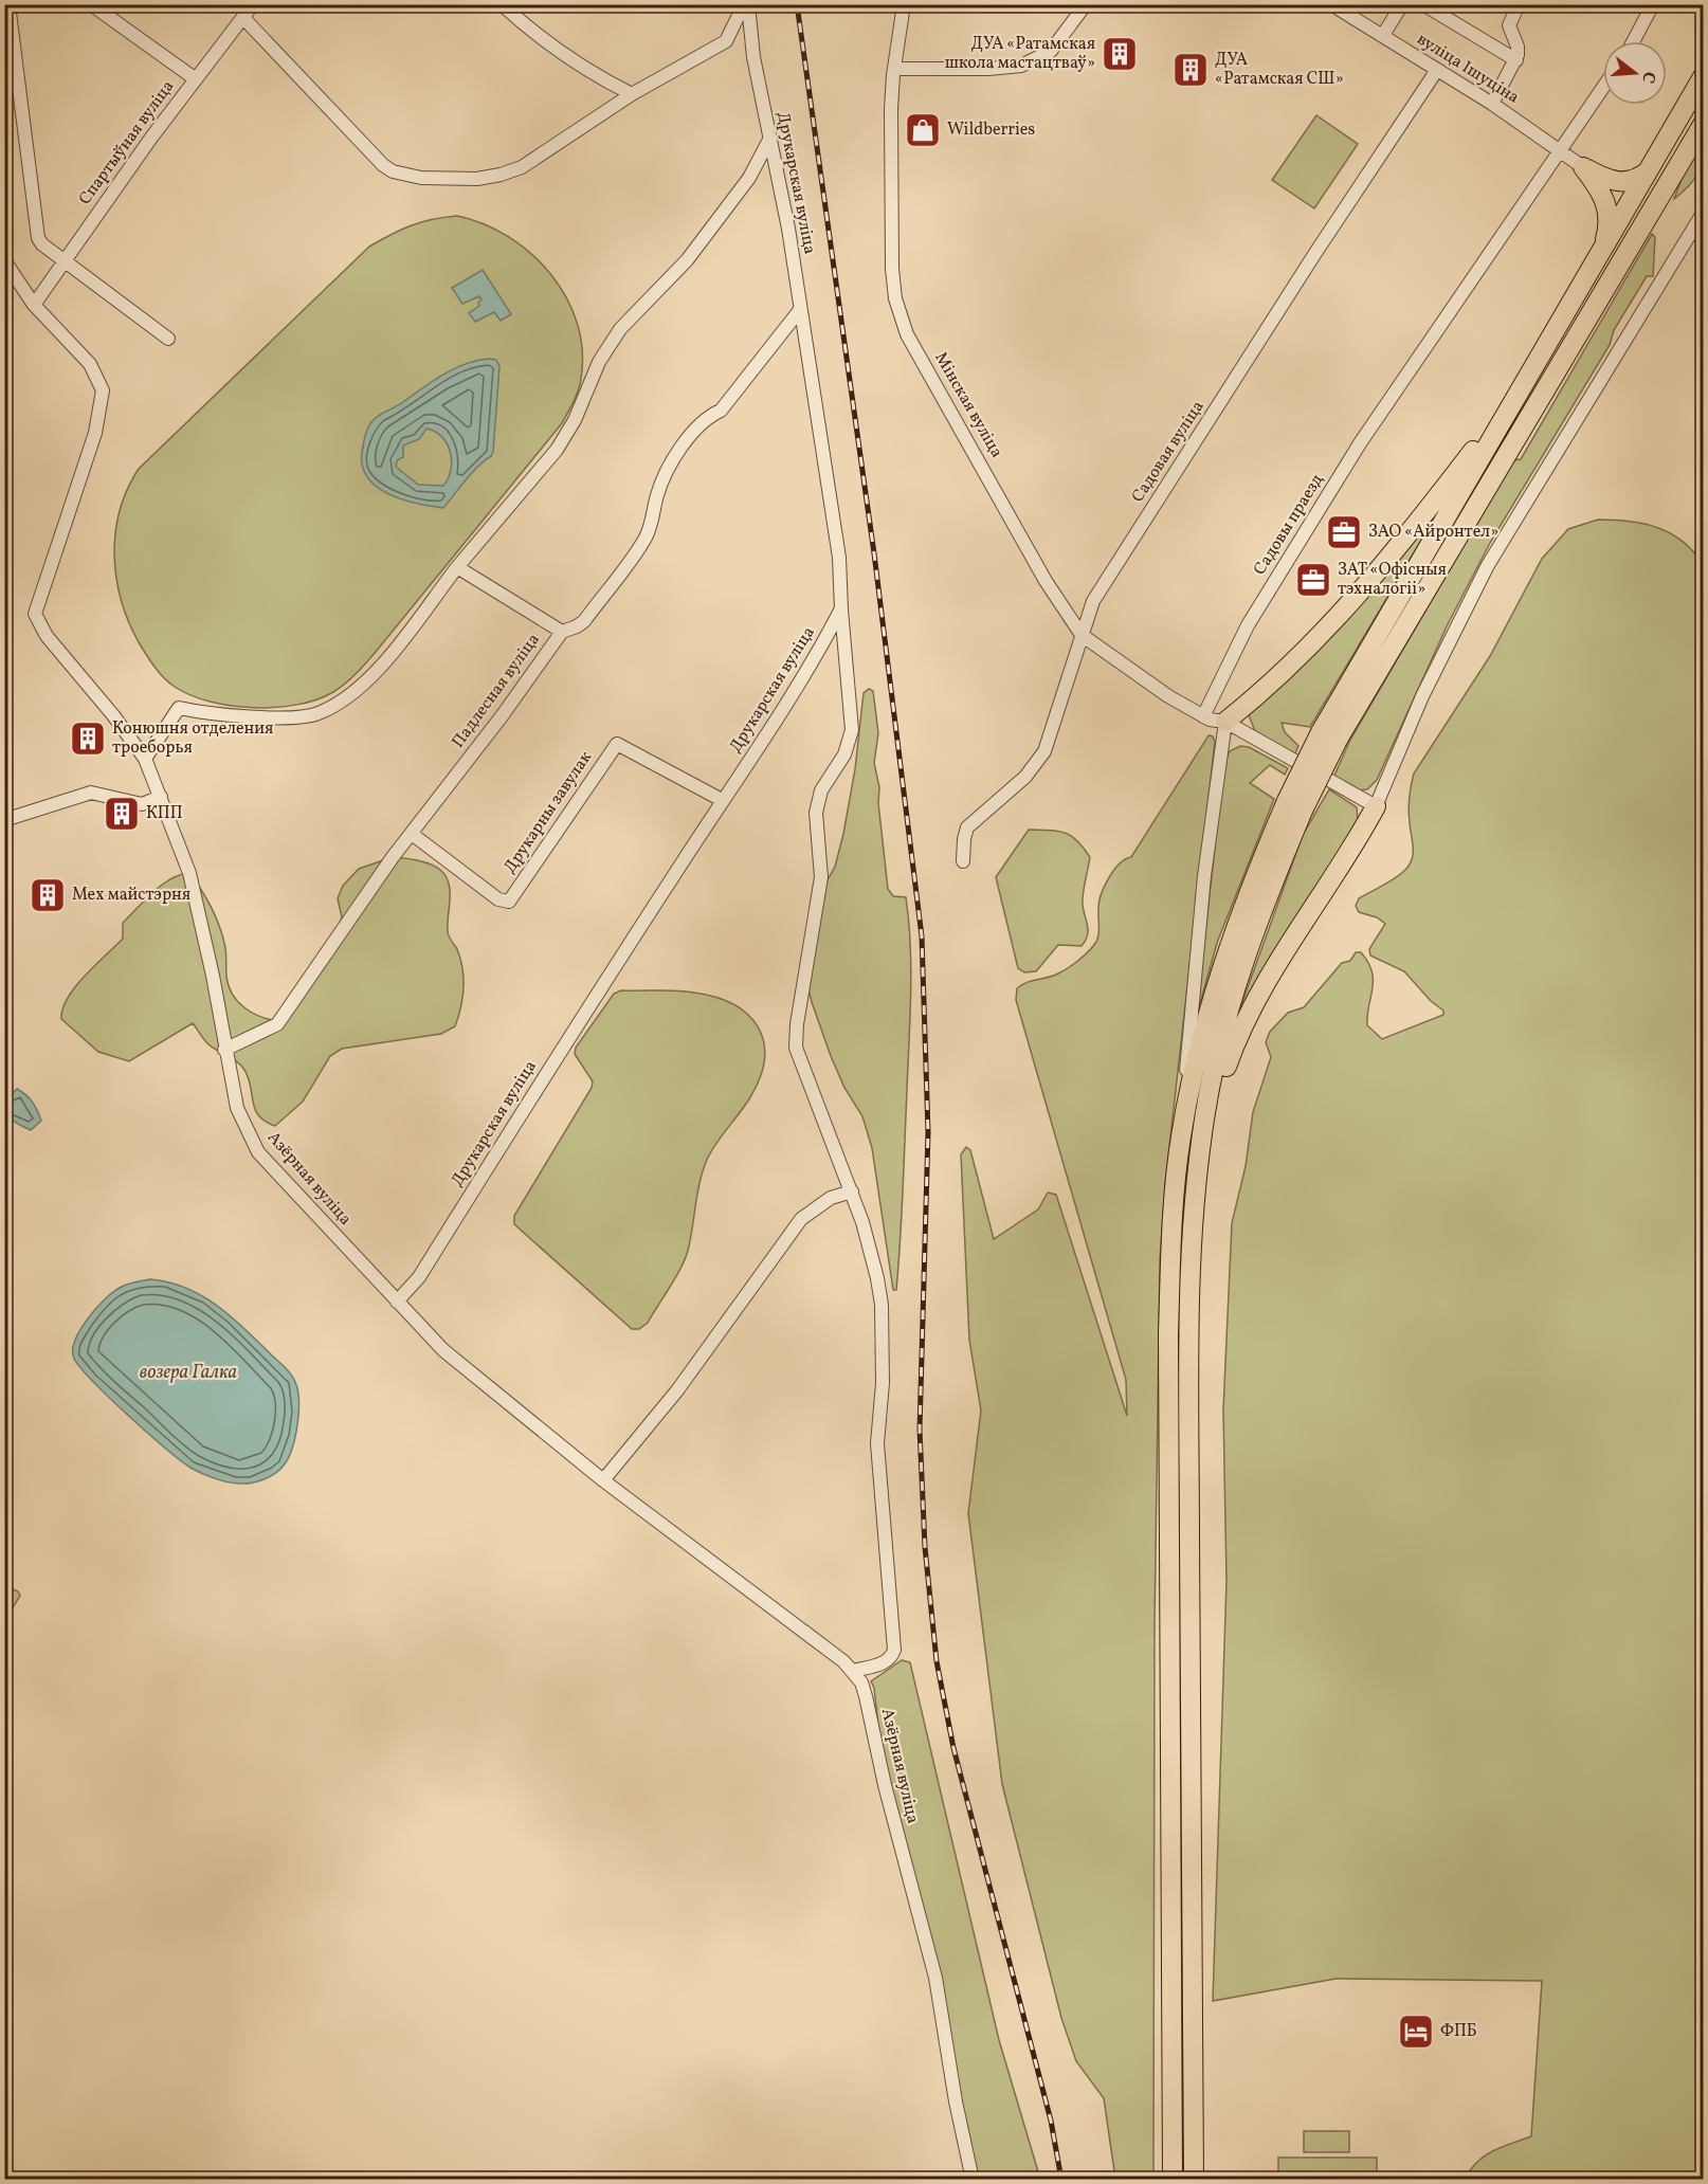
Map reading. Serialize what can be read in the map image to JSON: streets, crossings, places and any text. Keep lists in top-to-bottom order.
{
  "streets": {
    "street": [
      "вуліца Ішуціна",
      "Спартыўная вуліца",
      "Друкарская вуліца",
      "Мінская вуліца",
      "Садовая вуліца",
      "Садовы праезд",
      "Падлесная вуліца",
      "Друкарны завулак",
      "Азёрная вуліца"
    ]
  },
  "crossings": [
    ["вуліца Ішуціна", "Садовая вуліца"],
    ["вуліца Ішуціна", "Садовы праезд"],
    ["Спартыўная вуліца", "Азёрная вуліца"],
    ["Друкарская вуліца", "Падлесная вуліца"],
    ["Друкарская вуліца", "Друкарны завулак"],
    ["Друкарская вуліца", "Азёрная вуліца"],
    ["Мінская вуліца", "Садовая вуліца"],
    ["Мінская вуліца", "Садовы праезд"],
    ["Падлесная вуліца", "Друкарны завулак"],
    ["Падлесная вуліца", "Азёрная вуліца"]
  ],
  "water": ["возера Галка"],
  "places": {
    "building": [
      "ДУА «Ратамская школа мастацтваў»",
      "ДУА «Ратамская СШ»",
      "Конюшня отделения троеборья",
      "КПП",
      "Мех майстэрня"
    ],
    "shop": ["Wildberries"],
    "office": ["ЗАО «Айронтел»", "ЗАТ «Офісныя тэхналогіі»"],
    "hotel": ["ФПБ"]
  },
  "north": "right"
}
